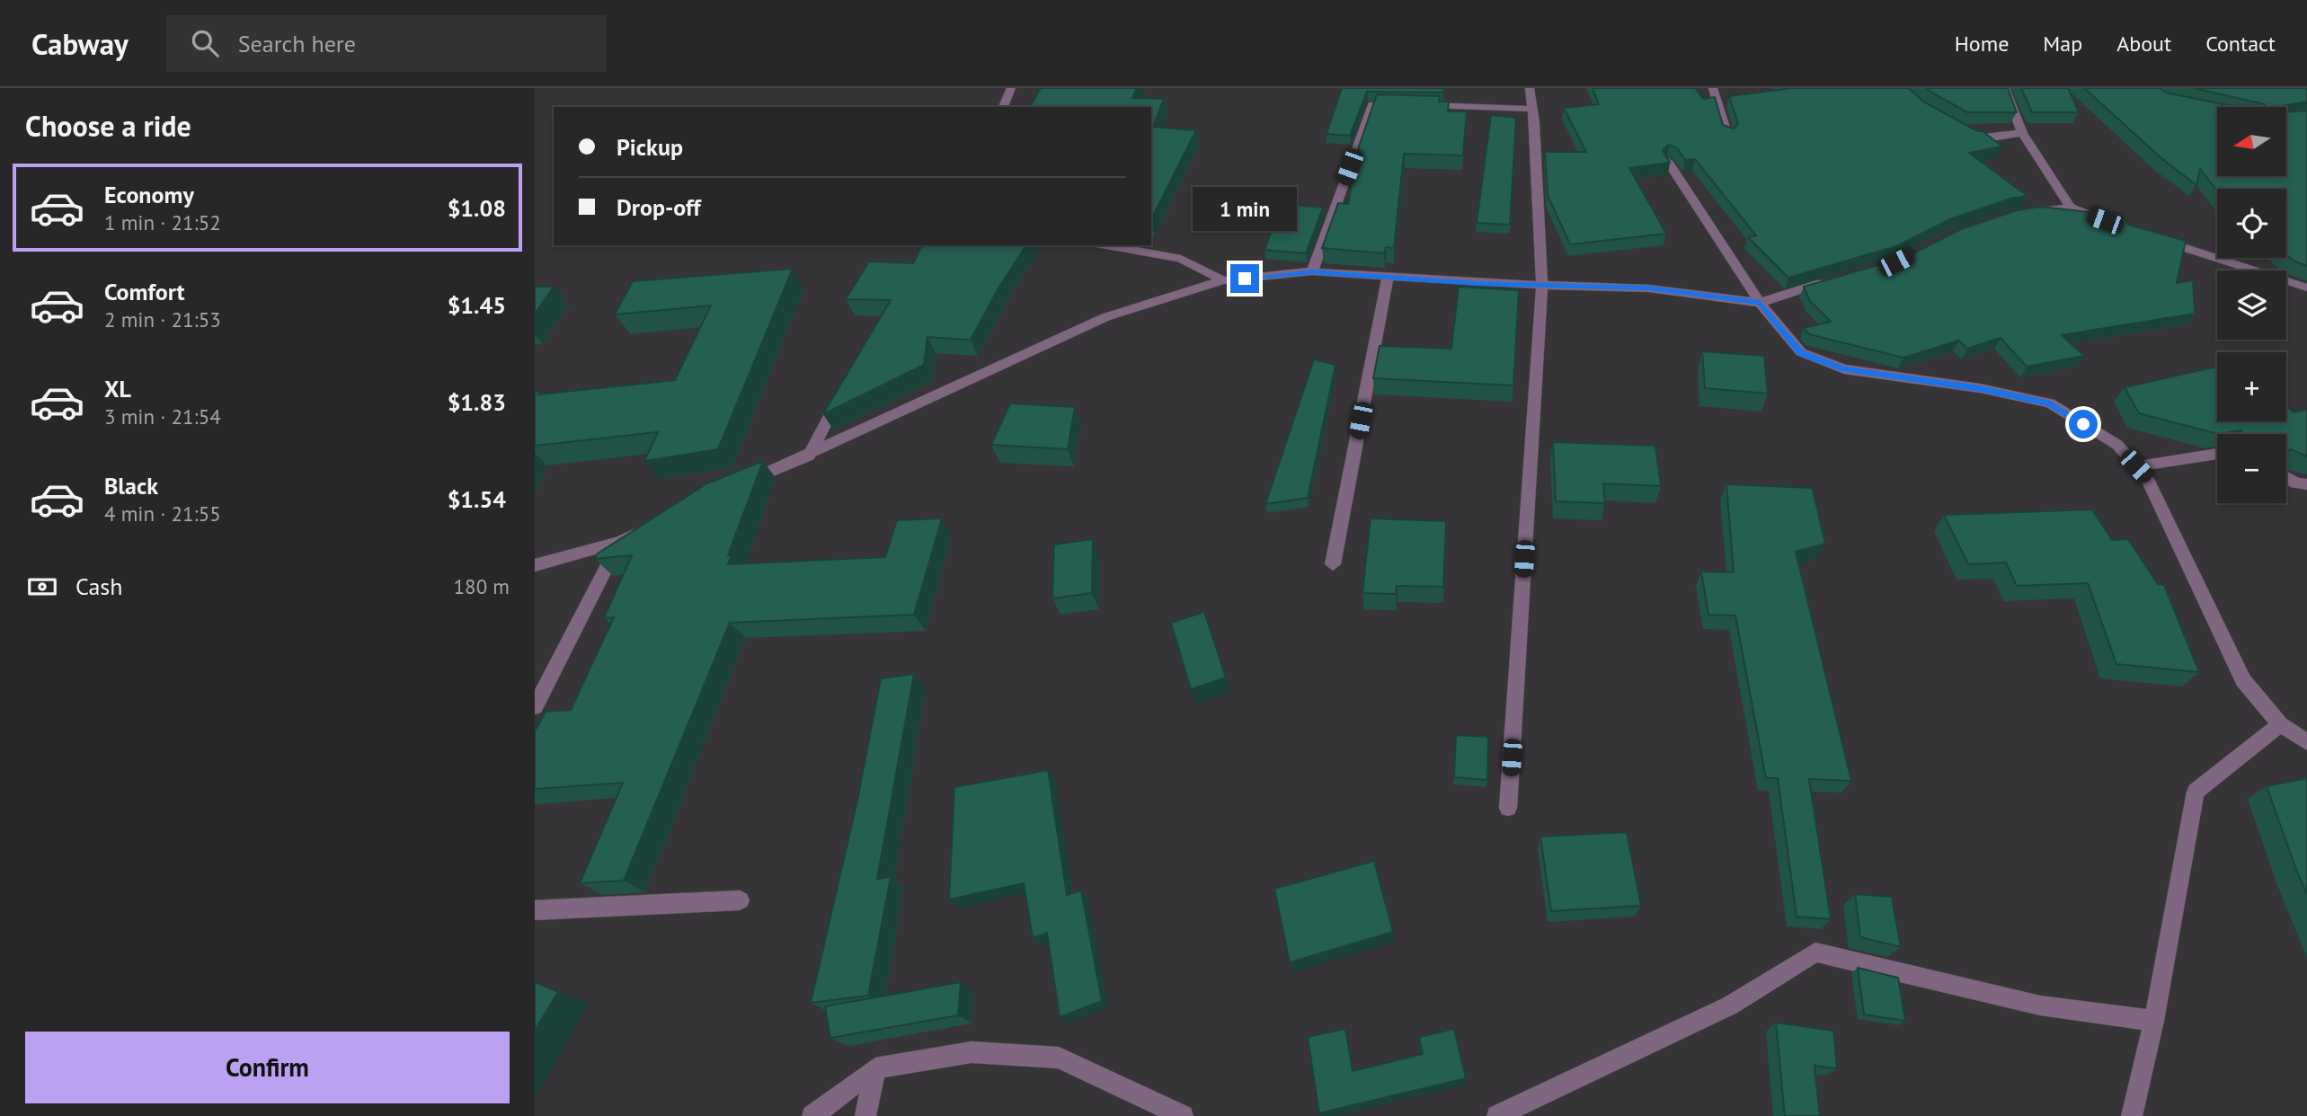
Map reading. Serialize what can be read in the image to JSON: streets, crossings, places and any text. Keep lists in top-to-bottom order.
{
  "north": "left",
  "page": {
    "header": "Cabway",
    "search": "Search here",
    "nav": [
      "Home",
      "Map",
      "About",
      "Contact"
    ],
    "heading": "Choose a ride",
    "map_buttons": ["+", "−"],
    "banner": ["Pickup", "Drop-off"],
    "list": [
      {
        "name": "Economy",
        "note": "1 min · 21:52",
        "value": "$1.08"
      },
      {
        "name": "Comfort",
        "note": "2 min · 21:53",
        "value": "$1.45"
      },
      {
        "name": "XL",
        "note": "3 min · 21:54",
        "value": "$1.83"
      },
      {
        "name": "Black",
        "note": "4 min · 21:55",
        "value": "$1.54"
      }
    ],
    "bubble": "1 min",
    "pay": ["Cash", "180 m"],
    "buttons": "Confirm"
  }
}
